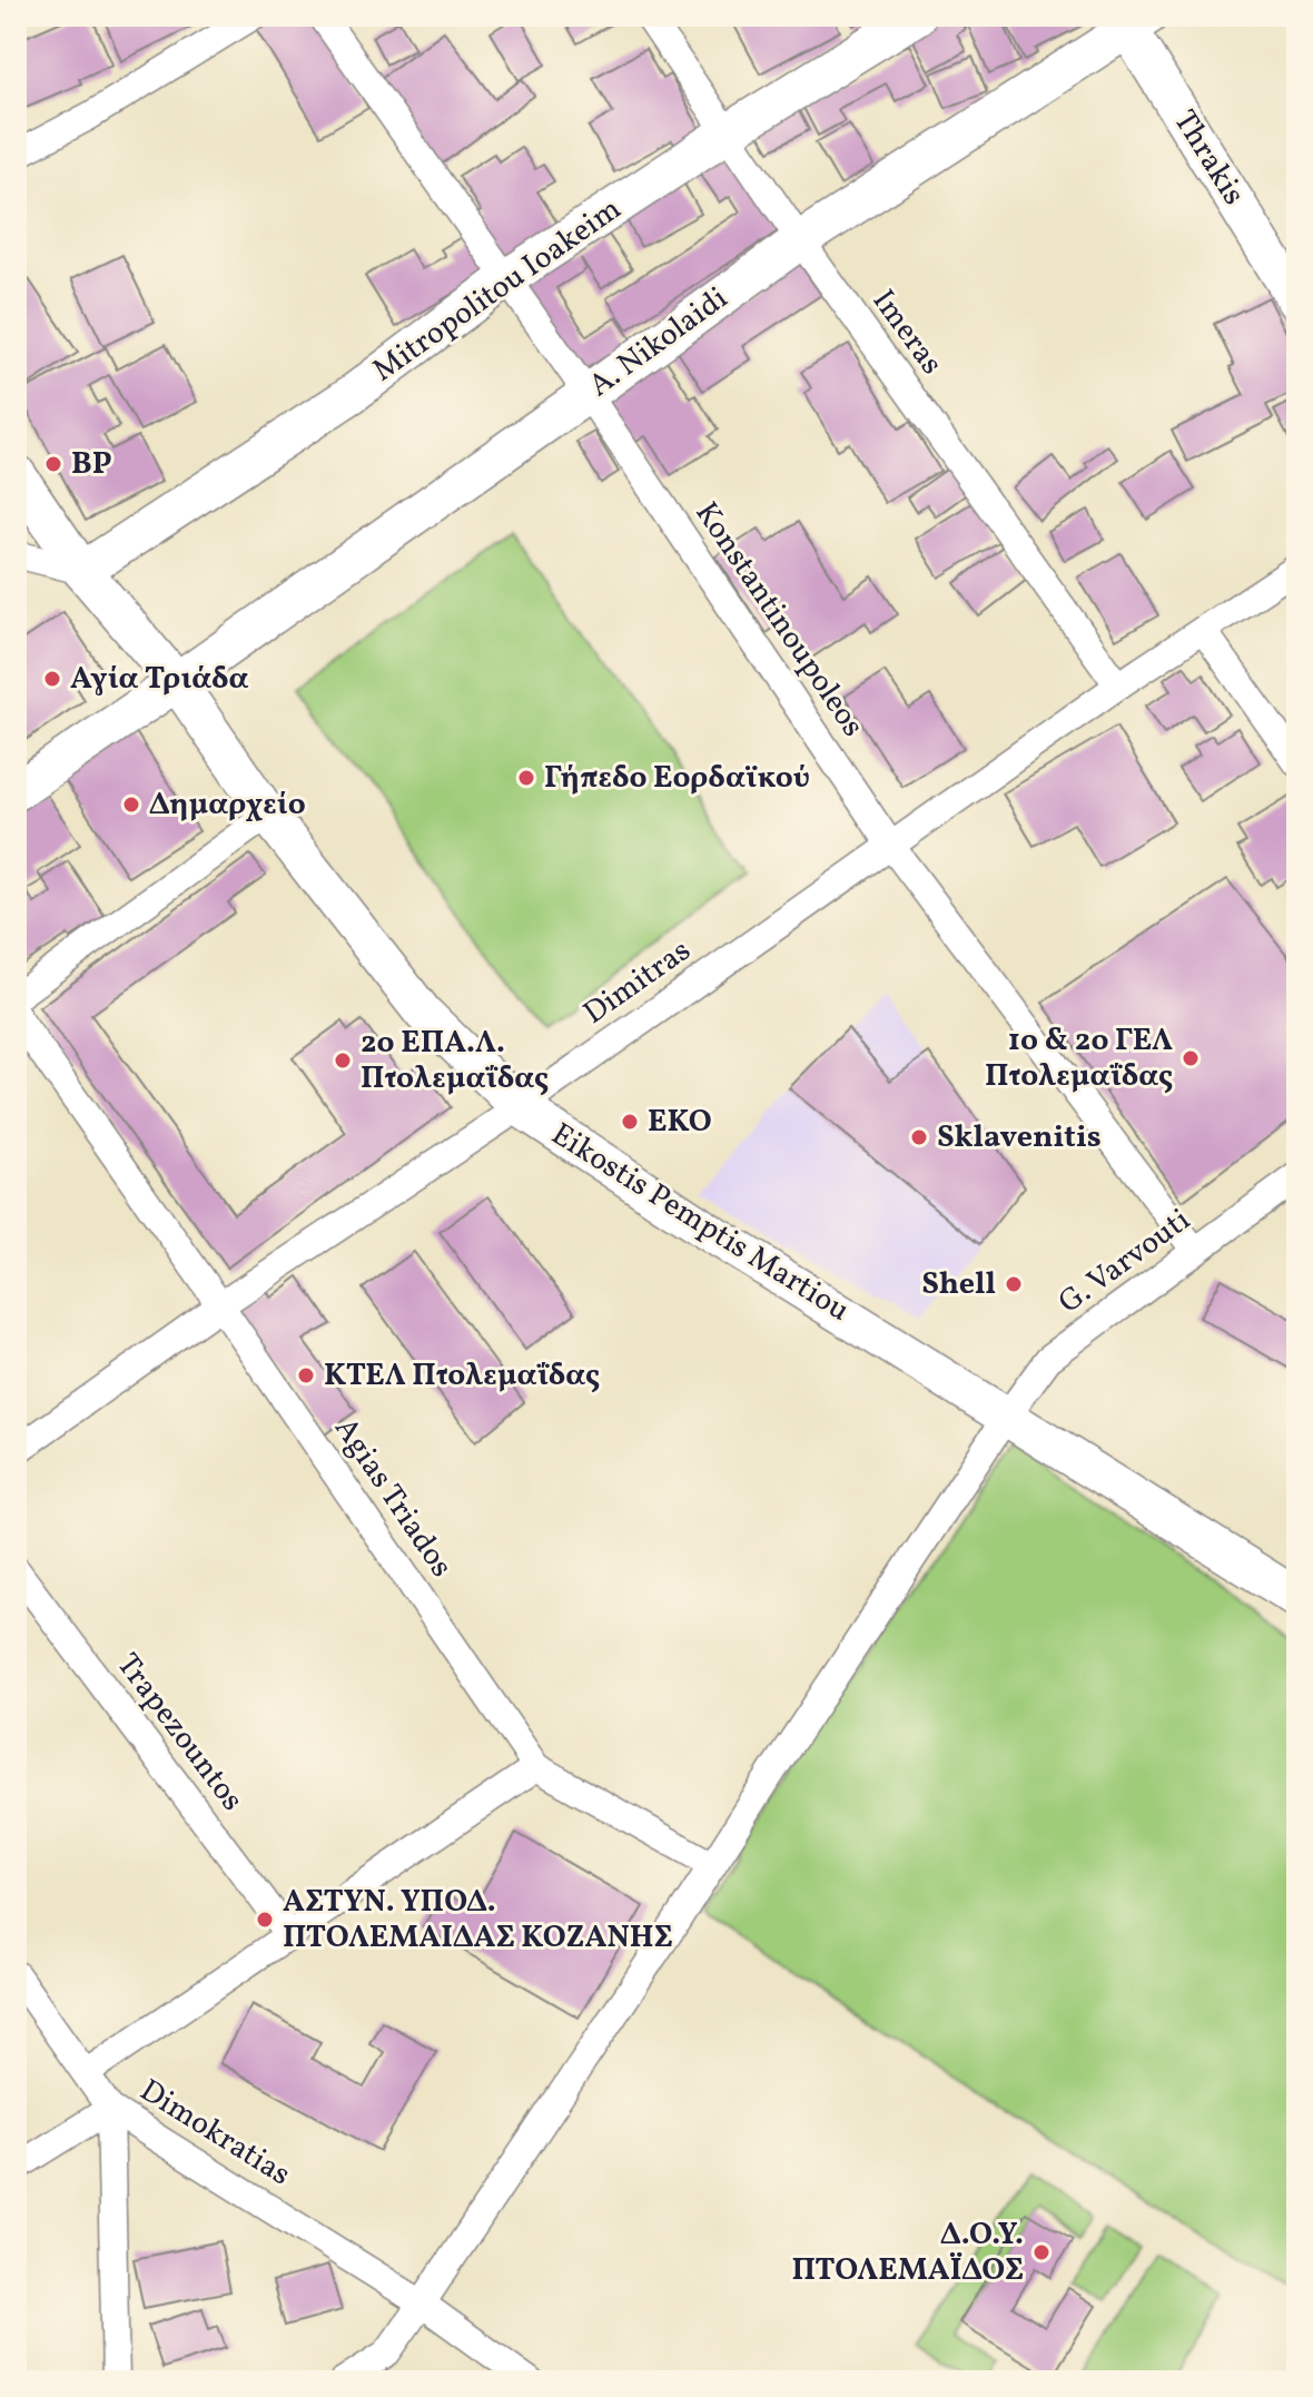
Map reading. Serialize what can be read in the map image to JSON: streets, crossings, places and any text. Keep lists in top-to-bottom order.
{
  "streets": {
    "street": [
      "Thrakis",
      "Mitropolitou Ioakeim",
      "Imeras",
      "A. Nikolaidi",
      "Konstantinoupoleos",
      "Dimitras",
      "Eikostis Pemptis Martiou",
      "G. Varvouti",
      "Agias Triados",
      "Trapezountos",
      "Dimokratias"
    ]
  },
  "crossings": [
    ["Thrakis", "A. Nikolaidi"],
    ["Mitropolitou Ioakeim", "Imeras"],
    ["Mitropolitou Ioakeim", "Konstantinoupoleos"],
    ["Mitropolitou Ioakeim", "Eikostis Pemptis Martiou"],
    ["Imeras", "A. Nikolaidi"],
    ["Imeras", "Dimitras"],
    ["A. Nikolaidi", "Konstantinoupoleos"],
    ["A. Nikolaidi", "Eikostis Pemptis Martiou"],
    ["Konstantinoupoleos", "Dimitras"],
    ["Konstantinoupoleos", "G. Varvouti"],
    ["Dimitras", "Eikostis Pemptis Martiou"],
    ["Dimitras", "Agias Triados"],
    ["Eikostis Pemptis Martiou", "G. Varvouti"],
    ["G. Varvouti", "Agias Triados"],
    ["G. Varvouti", "Dimokratias"]
  ],
  "places": [
    "BP",
    "Αγία Τριάδα",
    "Γήπεδο Εορδαϊκού",
    "Δημαρχείο",
    "1ο & 2ο ΓΕΛ Πτολεμαΐδας",
    "2ο ΕΠΑ.Λ. Πτολεμαΐδας",
    "EKO",
    "Sklavenitis",
    "Shell",
    "ΚΤΕΛ Πτολεμαΐδας",
    "ΑΣΤΥΝ. ΥΠΟΔ. ΠΤΟΛΕΜΑΙΔΑΣ ΚΟΖΑΝΗΣ",
    "Δ.Ο.Υ. ΠΤΟΛΕΜΑΪΔΟΣ"
  ]
}
